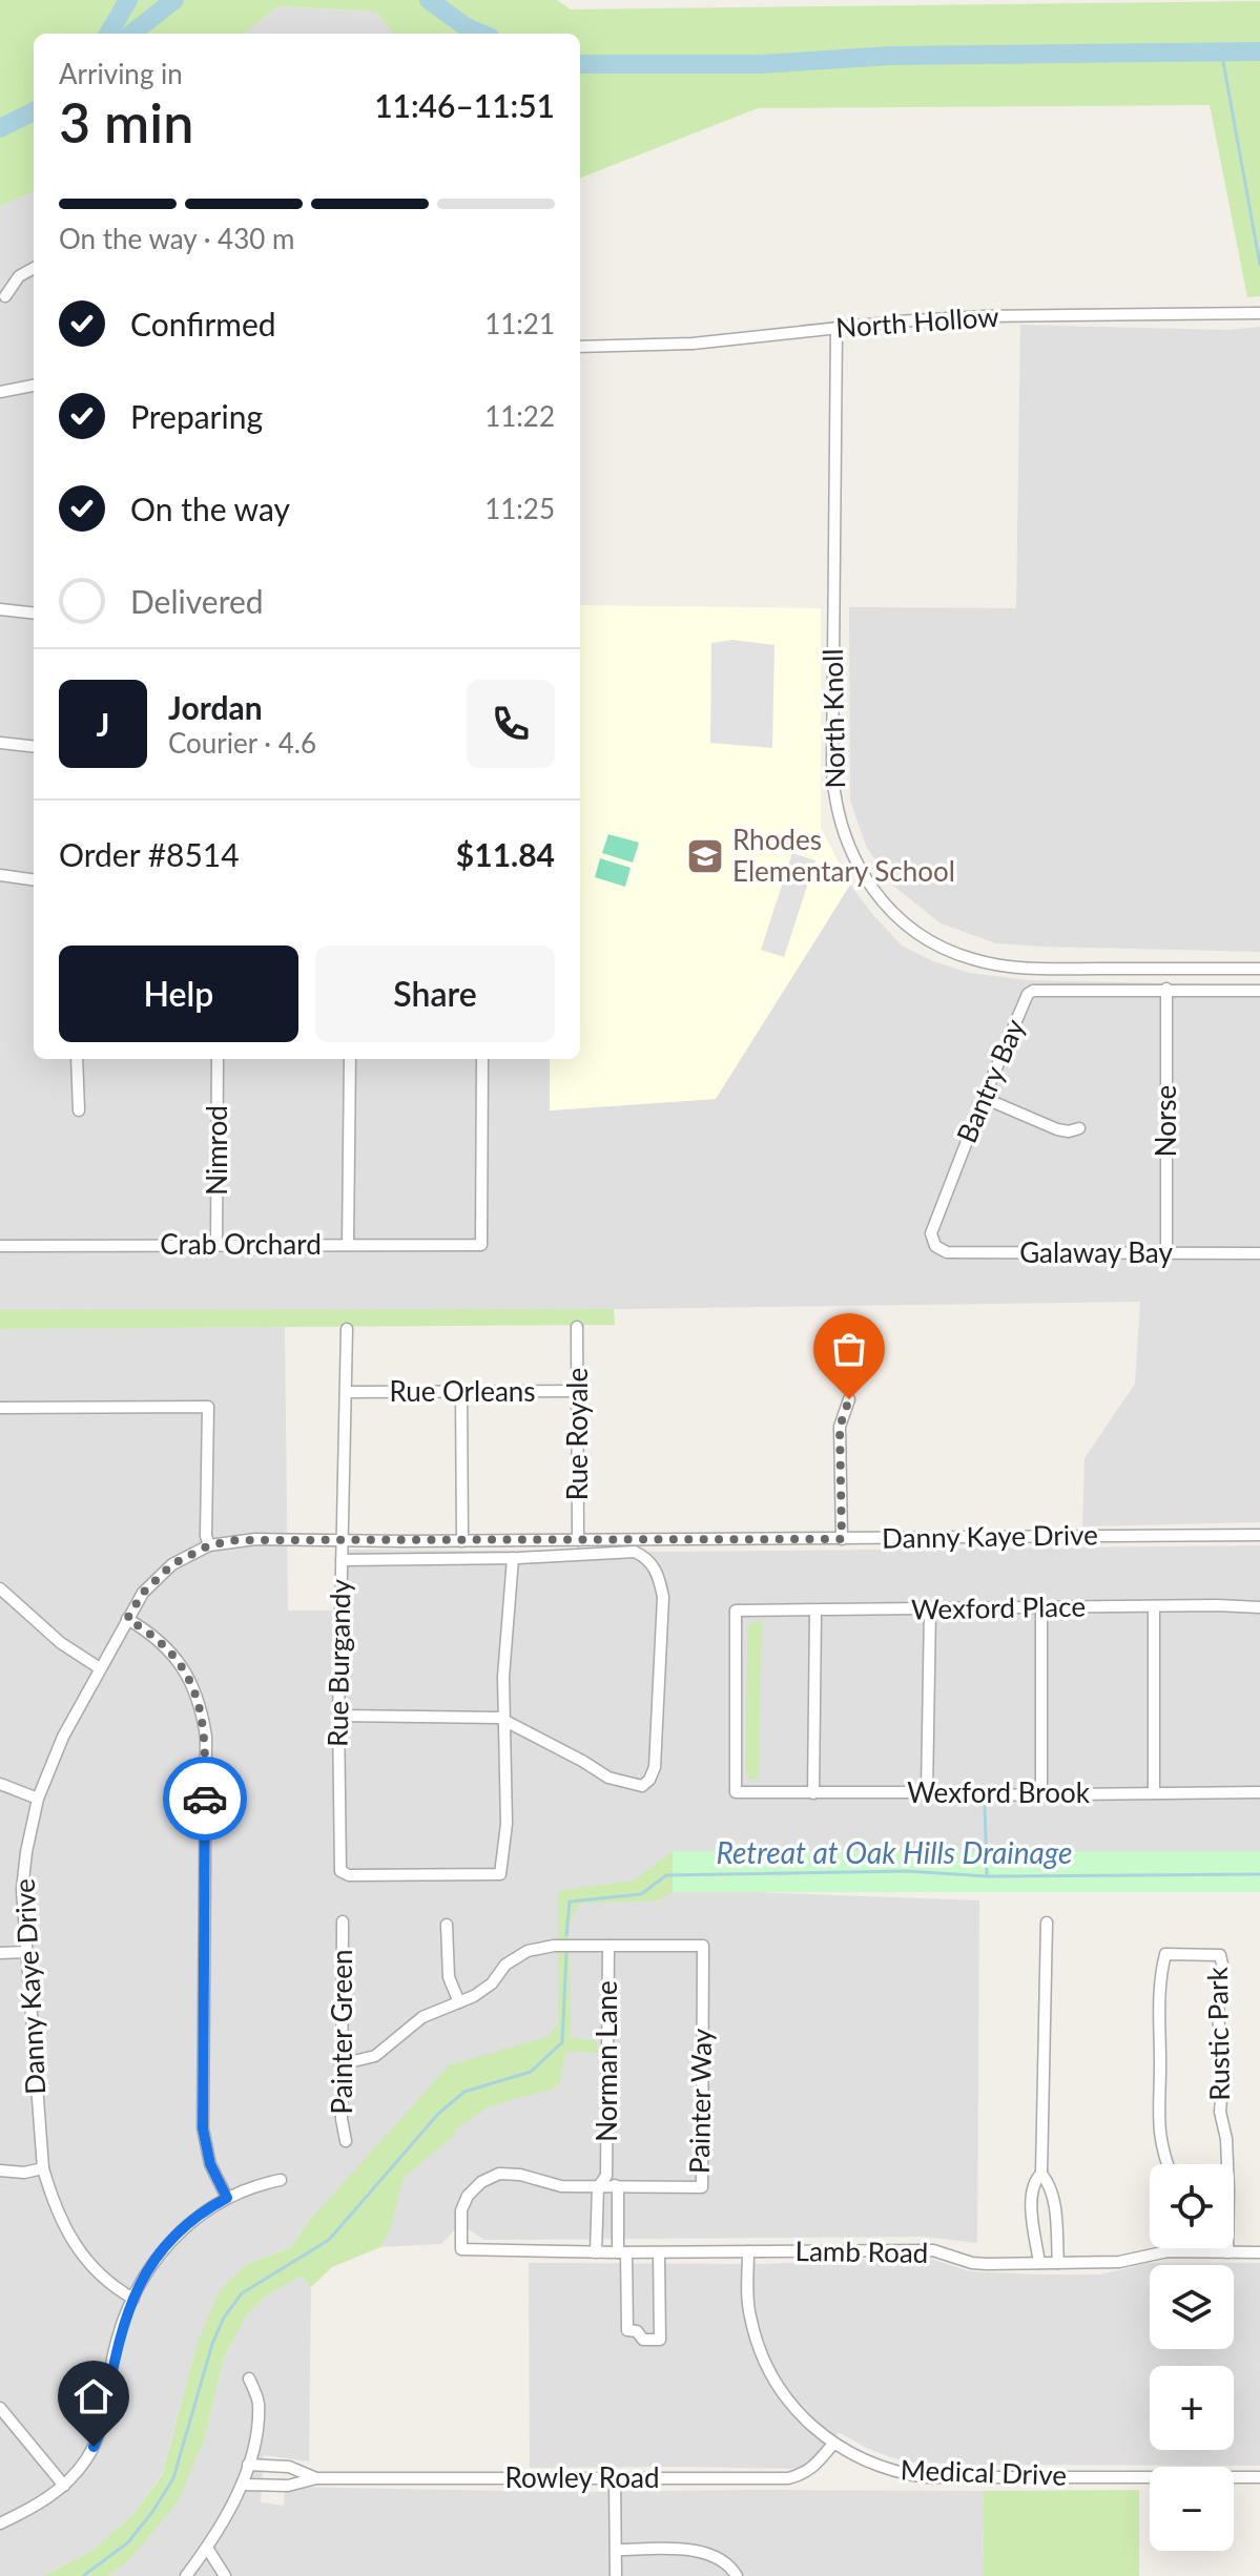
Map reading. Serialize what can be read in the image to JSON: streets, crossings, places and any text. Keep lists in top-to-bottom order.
{
  "streets": {
    "street": [
      "North Hollow",
      "North Knoll",
      "Bantry Bay",
      "Norse",
      "Nimrod",
      "Crab Orchard",
      "Galaway Bay",
      "Rue Orleans",
      "Rue Royale",
      "Danny Kaye Drive",
      "Wexford Place",
      "Rue Burgandy",
      "Wexford Brook",
      "Painter Green",
      "Rustic Park",
      "Norman Lane",
      "Painter Way",
      "Lamb Road",
      "Medical Drive",
      "Rowley Road"
    ]
  },
  "crossings": [
    ["North Hollow", "North Knoll"],
    ["Bantry Bay", "Norse"],
    ["Bantry Bay", "Galaway Bay"],
    ["Norse", "Galaway Bay"],
    ["Nimrod", "Crab Orchard"],
    ["Rue Orleans", "Rue Royale"],
    ["Rue Orleans", "Rue Burgandy"],
    ["Rue Royale", "Danny Kaye Drive"],
    ["Danny Kaye Drive", "Rue Burgandy"],
    ["Wexford Place", "Wexford Brook"],
    ["Painter Green", "Painter Way"],
    ["Rustic Park", "Lamb Road"],
    ["Norman Lane", "Painter Way"],
    ["Painter Way", "Lamb Road"],
    ["Lamb Road", "Medical Drive"],
    ["Medical Drive", "Rowley Road"]
  ],
  "water": ["Retreat at Oak Hills Drainage"],
  "places": {
    "school or university": ["Rhodes Elementary School"]
  },
  "page": {
    "heading": ["3 min", "Arriving in", "11:46–11:51"],
    "panel": [
      "Jordan",
      "Courier · 4.6",
      "Order #8514",
      "$11.84"
    ],
    "bar": "On the way · 430 m",
    "list": [
      ["Confirmed", "11:21"],
      ["Preparing", "11:22"],
      ["On the way", "11:25"],
      "Delivered"
    ],
    "round": "J",
    "buttons": ["Help", "Share"],
    "map_buttons": ["+", "−"]
  }
}
